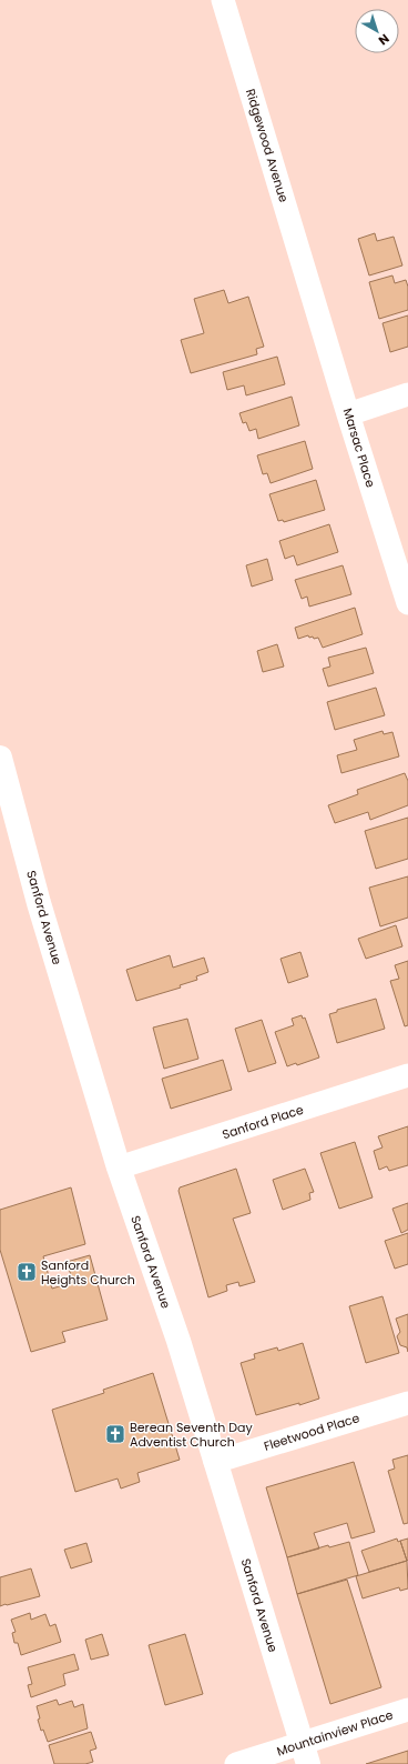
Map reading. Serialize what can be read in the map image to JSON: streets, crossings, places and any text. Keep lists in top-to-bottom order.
{
  "streets": {
    "main road": ["Sanford Avenue"],
    "street": [
      "Ridgewood Avenue",
      "Marsac Place",
      "Sanford Place",
      "Fleetwood Place",
      "Mountainview Place"
    ]
  },
  "crossings": [
    ["Ridgewood Avenue", "Marsac Place"],
    ["Sanford Avenue", "Sanford Place"],
    ["Sanford Avenue", "Fleetwood Place"],
    ["Sanford Avenue", "Mountainview Place"]
  ],
  "places": {
    "church": ["Sanford Heights Church", "Berean Seventh Day Adventist Church"]
  },
  "north": "bottom right"
}
